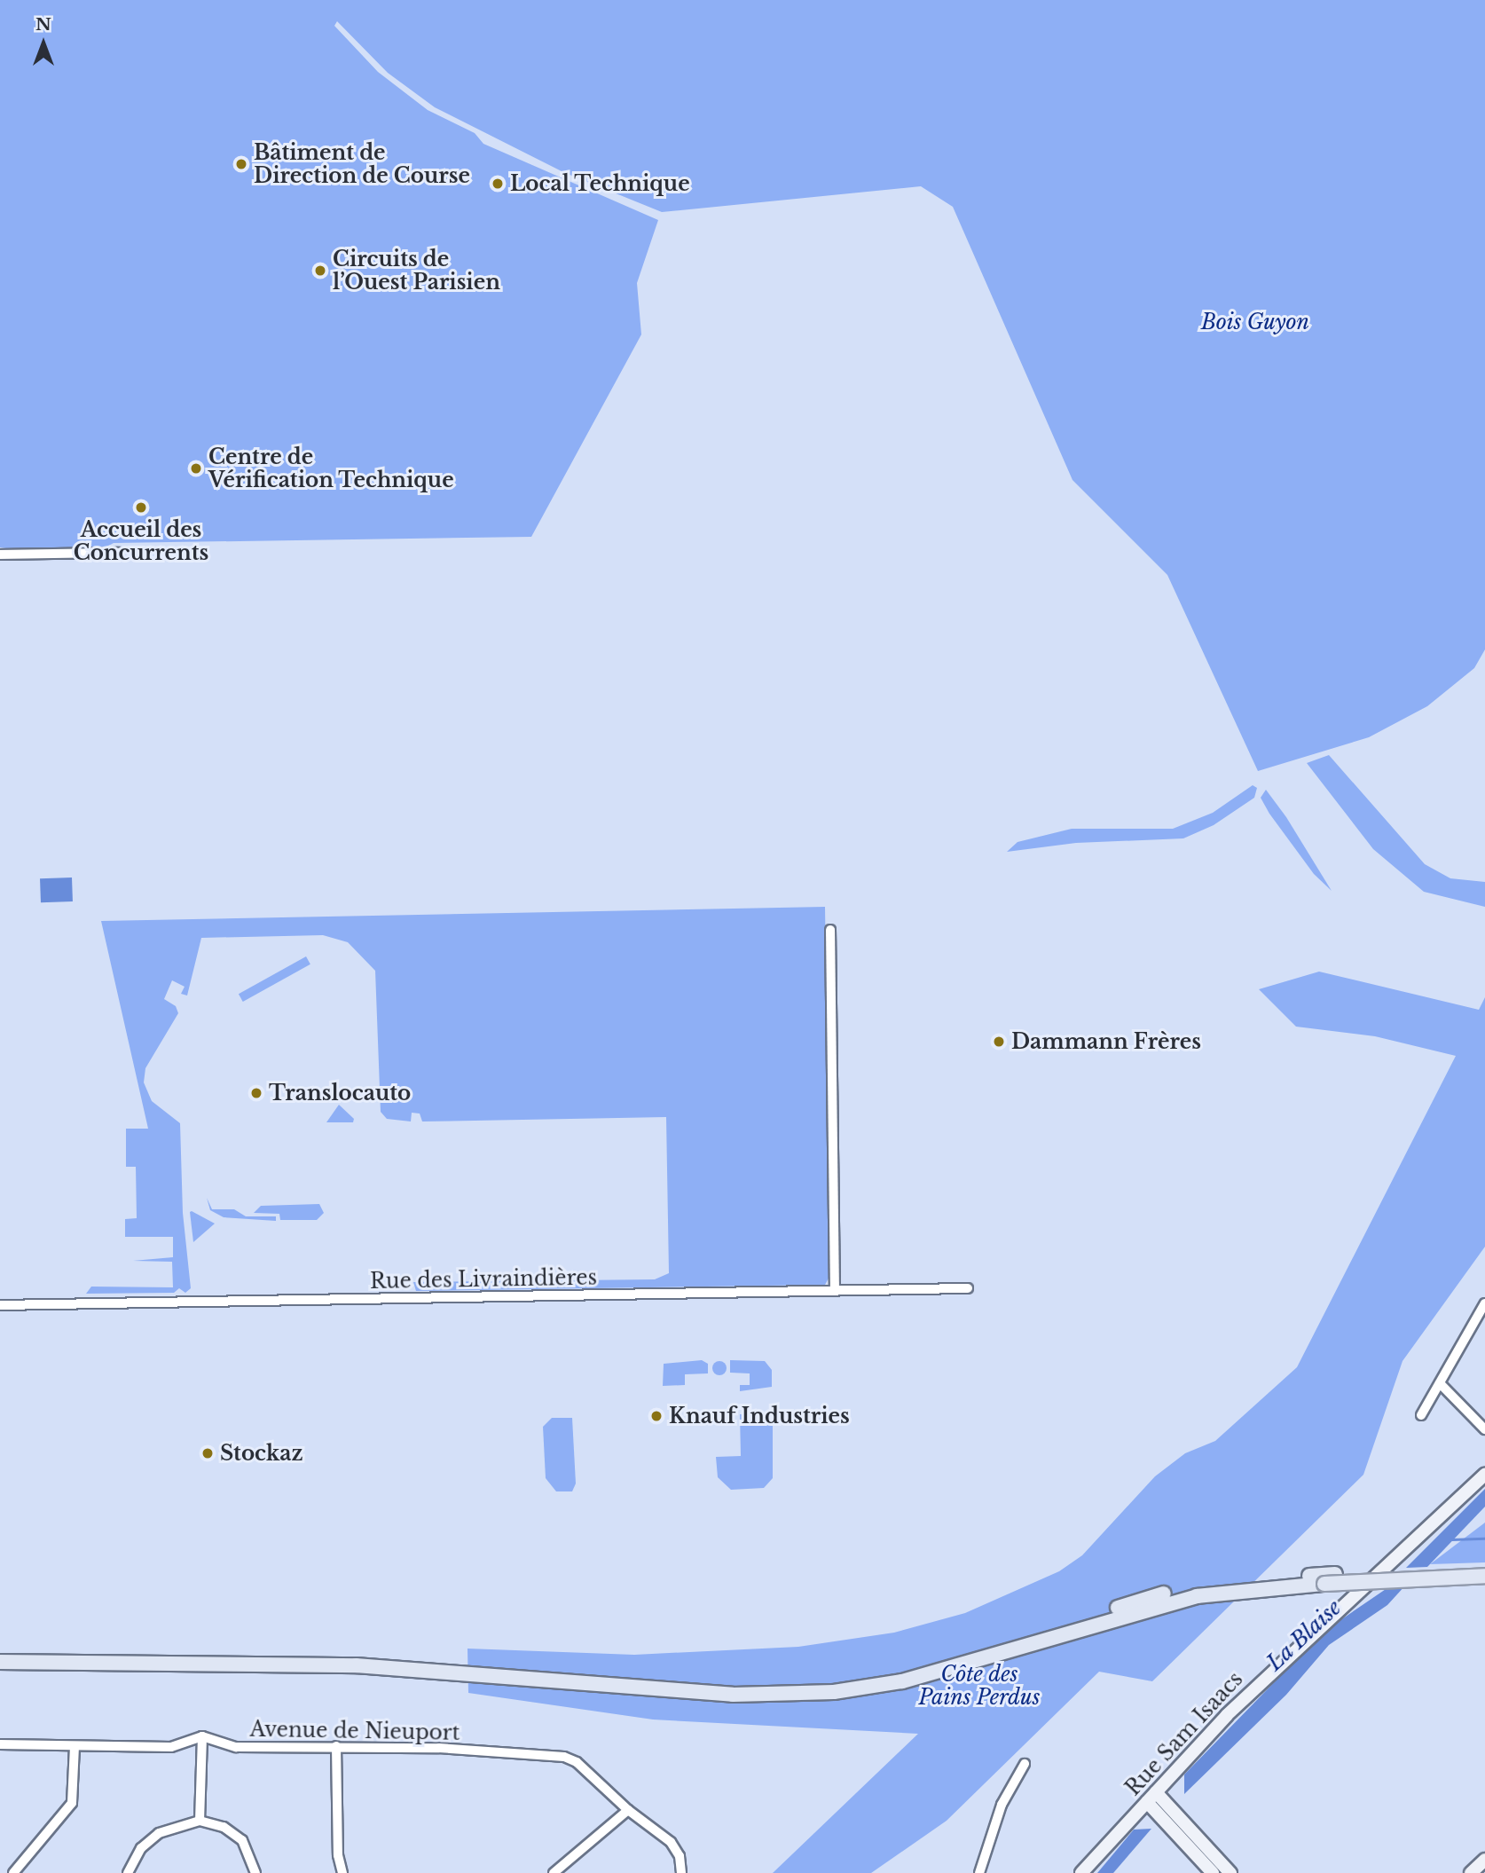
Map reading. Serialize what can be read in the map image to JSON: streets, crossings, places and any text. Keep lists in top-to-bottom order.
{
  "streets": {
    "main road": ["Rue Sam Isaacs"],
    "street": ["Rue des Livraindières", "Avenue de Nieuport"]
  },
  "water": ["La Blaise"],
  "parks": ["Bois Guyon", "Côte des Pains Perdus"],
  "places": [
    "Bâtiment de Direction de Course",
    "Local Technique",
    "Circuits de l’Ouest Parisien",
    "Centre de Vérification Technique",
    "Accueil des Concurrents",
    "Dammann Frères",
    "Translocauto",
    "Knauf Industries",
    "Stockaz"
  ],
  "north": "top"
}
